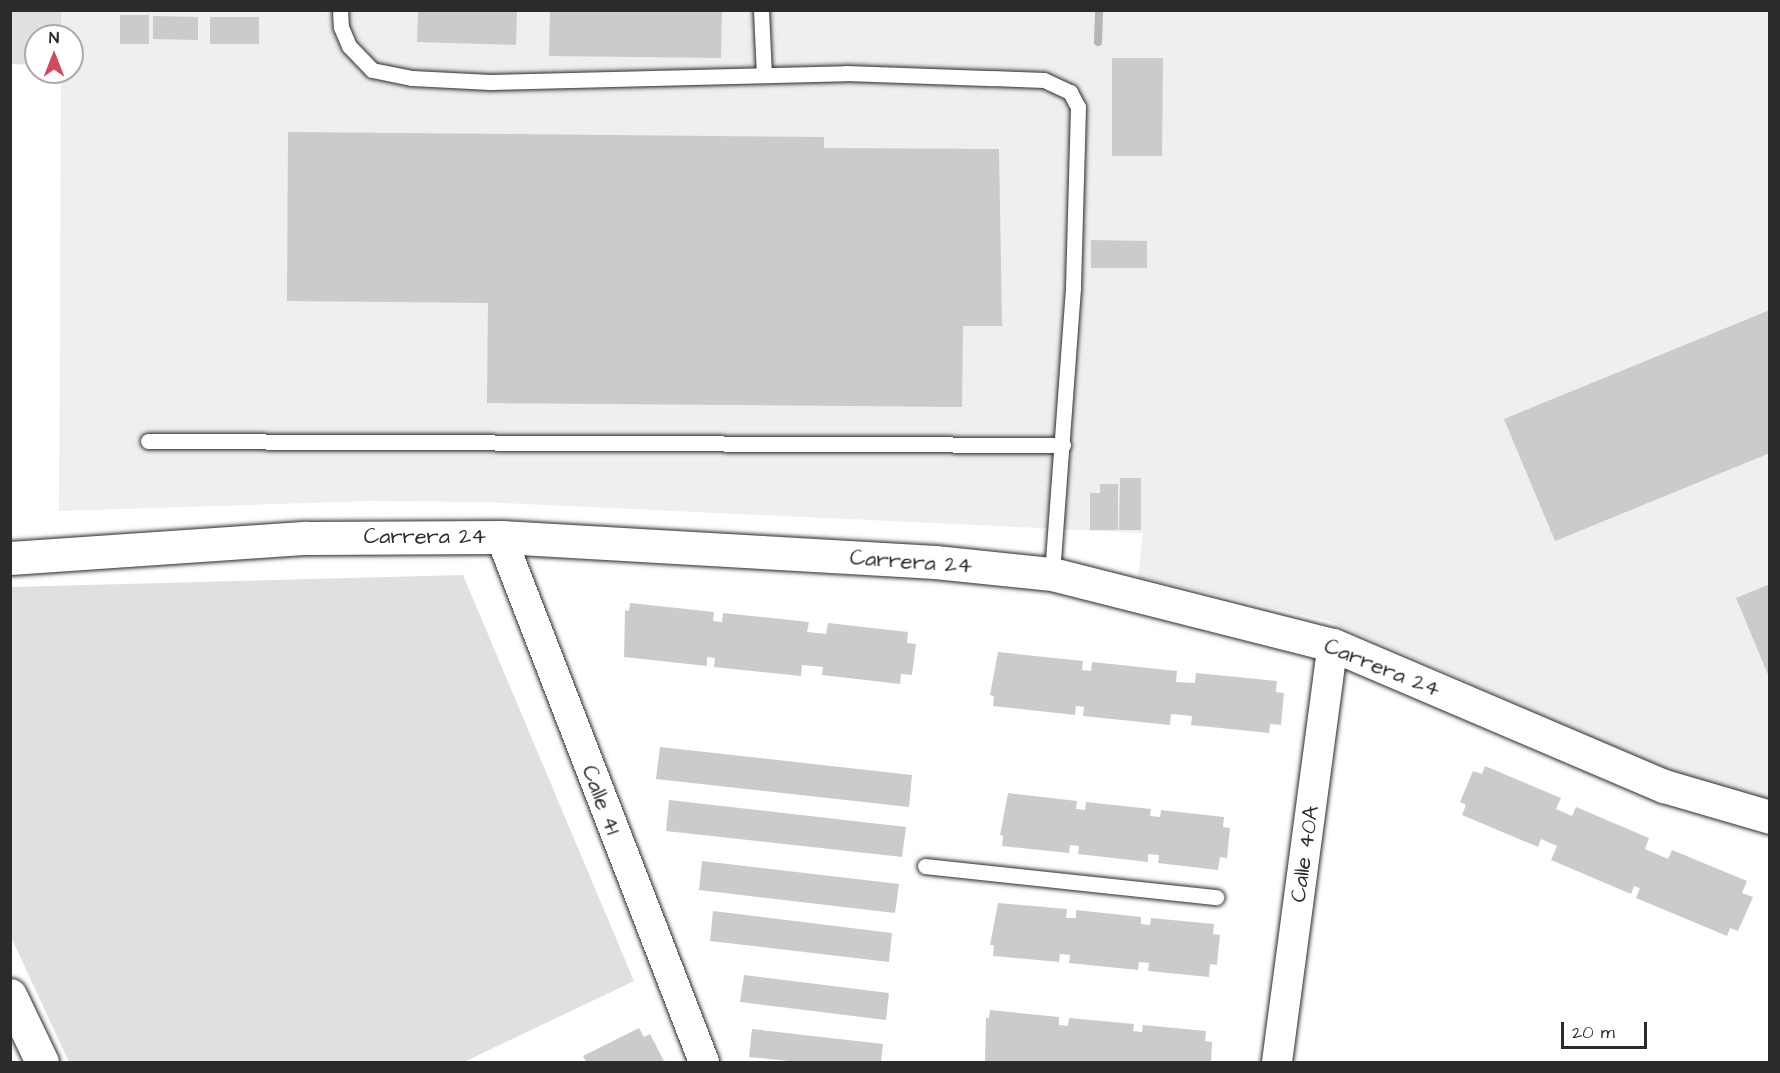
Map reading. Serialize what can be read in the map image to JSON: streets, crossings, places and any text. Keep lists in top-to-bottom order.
{
  "streets": {
    "street": ["Carrera 24", "Calle 41", "Calle 40A"]
  },
  "crossings": [
    ["Carrera 24", "Calle 41"],
    ["Carrera 24", "Calle 40A"]
  ],
  "scale_bar": "20 m",
  "north": "top"
}
